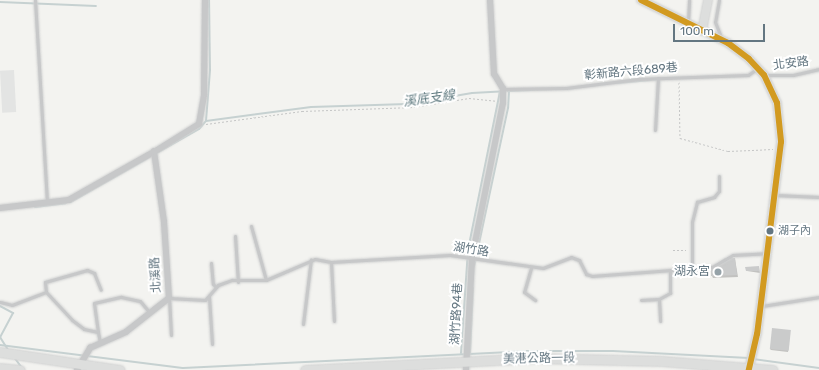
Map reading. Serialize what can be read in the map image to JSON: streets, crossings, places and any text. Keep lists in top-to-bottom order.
{
  "streets": {
    "main road": ["美港公路一段"],
    "street": ["北溪路", "湖竹路94巷"],
    "lane": ["北安路", "彰新路六段689巷", "湖竹路"]
  },
  "crossings": [
    ["彰新路六段689巷", "湖竹路94巷"],
    ["湖竹路", "湖竹路94巷"],
    ["湖竹路94巷", "美港公路一段"]
  ],
  "water": ["溪底支線"],
  "places": ["湖子內", "湖永宮"],
  "scale_bar": "100 m"
}
